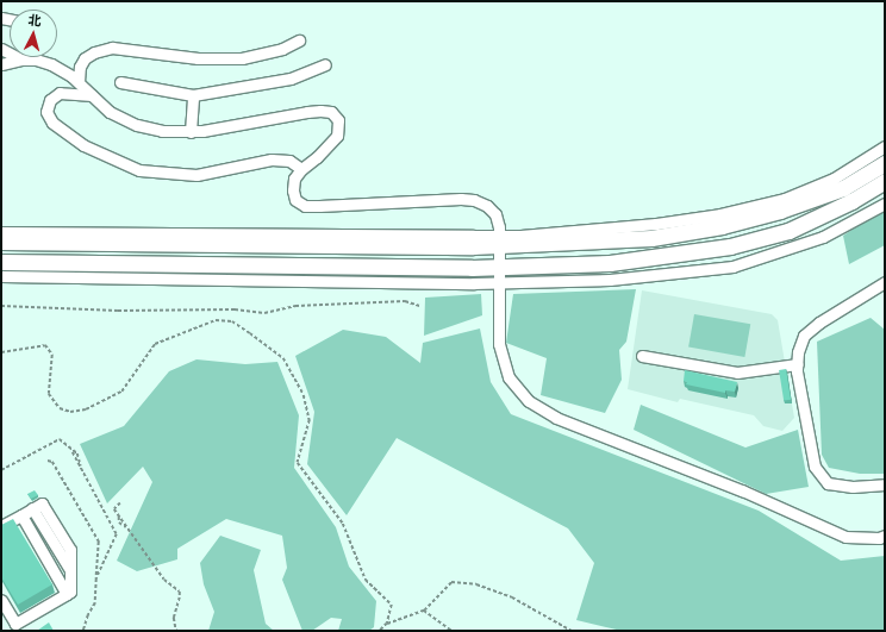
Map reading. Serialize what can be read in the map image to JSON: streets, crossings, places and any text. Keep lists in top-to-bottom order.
{
  "north": "top"
}
